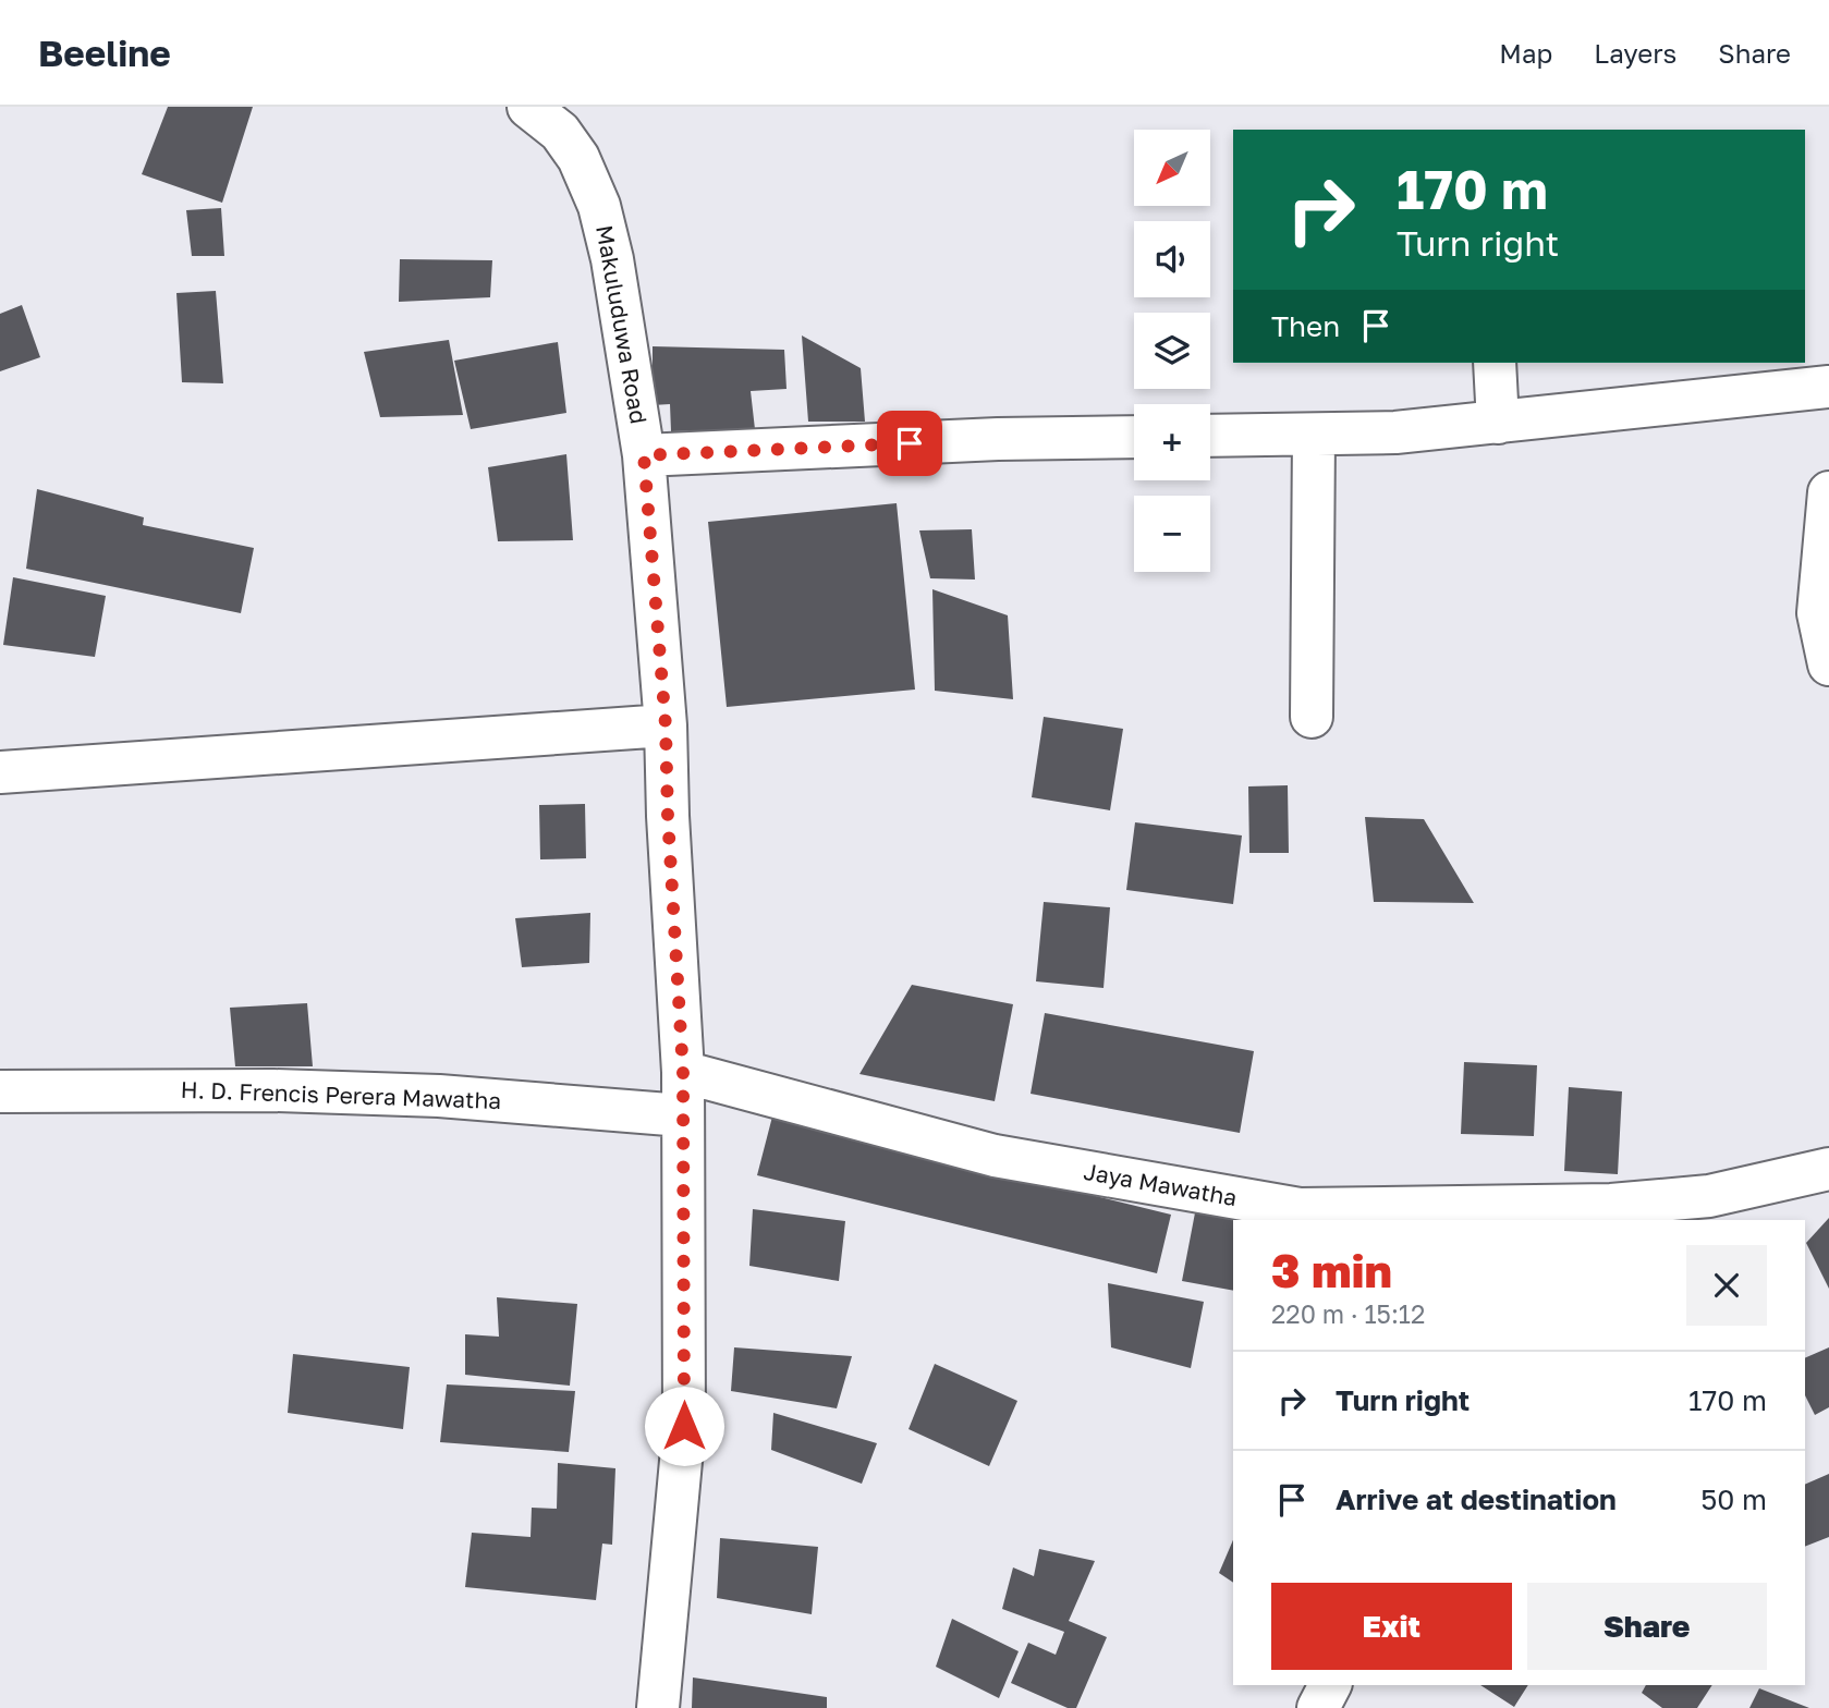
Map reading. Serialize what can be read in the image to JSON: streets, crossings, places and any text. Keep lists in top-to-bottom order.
{
  "streets": {
    "street": ["Makuluduwa Road", "H. D. Frencis Perera Mawatha", "Jaya Mawatha"]
  },
  "crossings": [
    ["Makuluduwa Road", "H. D. Frencis Perera Mawatha"],
    ["Makuluduwa Road", "Jaya Mawatha"]
  ],
  "north": "bottom left",
  "page": {
    "header": "Beeline",
    "nav": ["Map", "Layers", "Share"],
    "map_buttons": ["+", "−"],
    "turn": ["170 m", "Turn right"],
    "then": "Then",
    "heading": ["3 min", "220 m · 15:12"],
    "list": [
      {
        "name": "Turn right",
        "value": "170 m"
      },
      {
        "name": "Arrive at destination",
        "value": "50 m"
      }
    ],
    "buttons": ["Exit", "Share"]
  }
}
